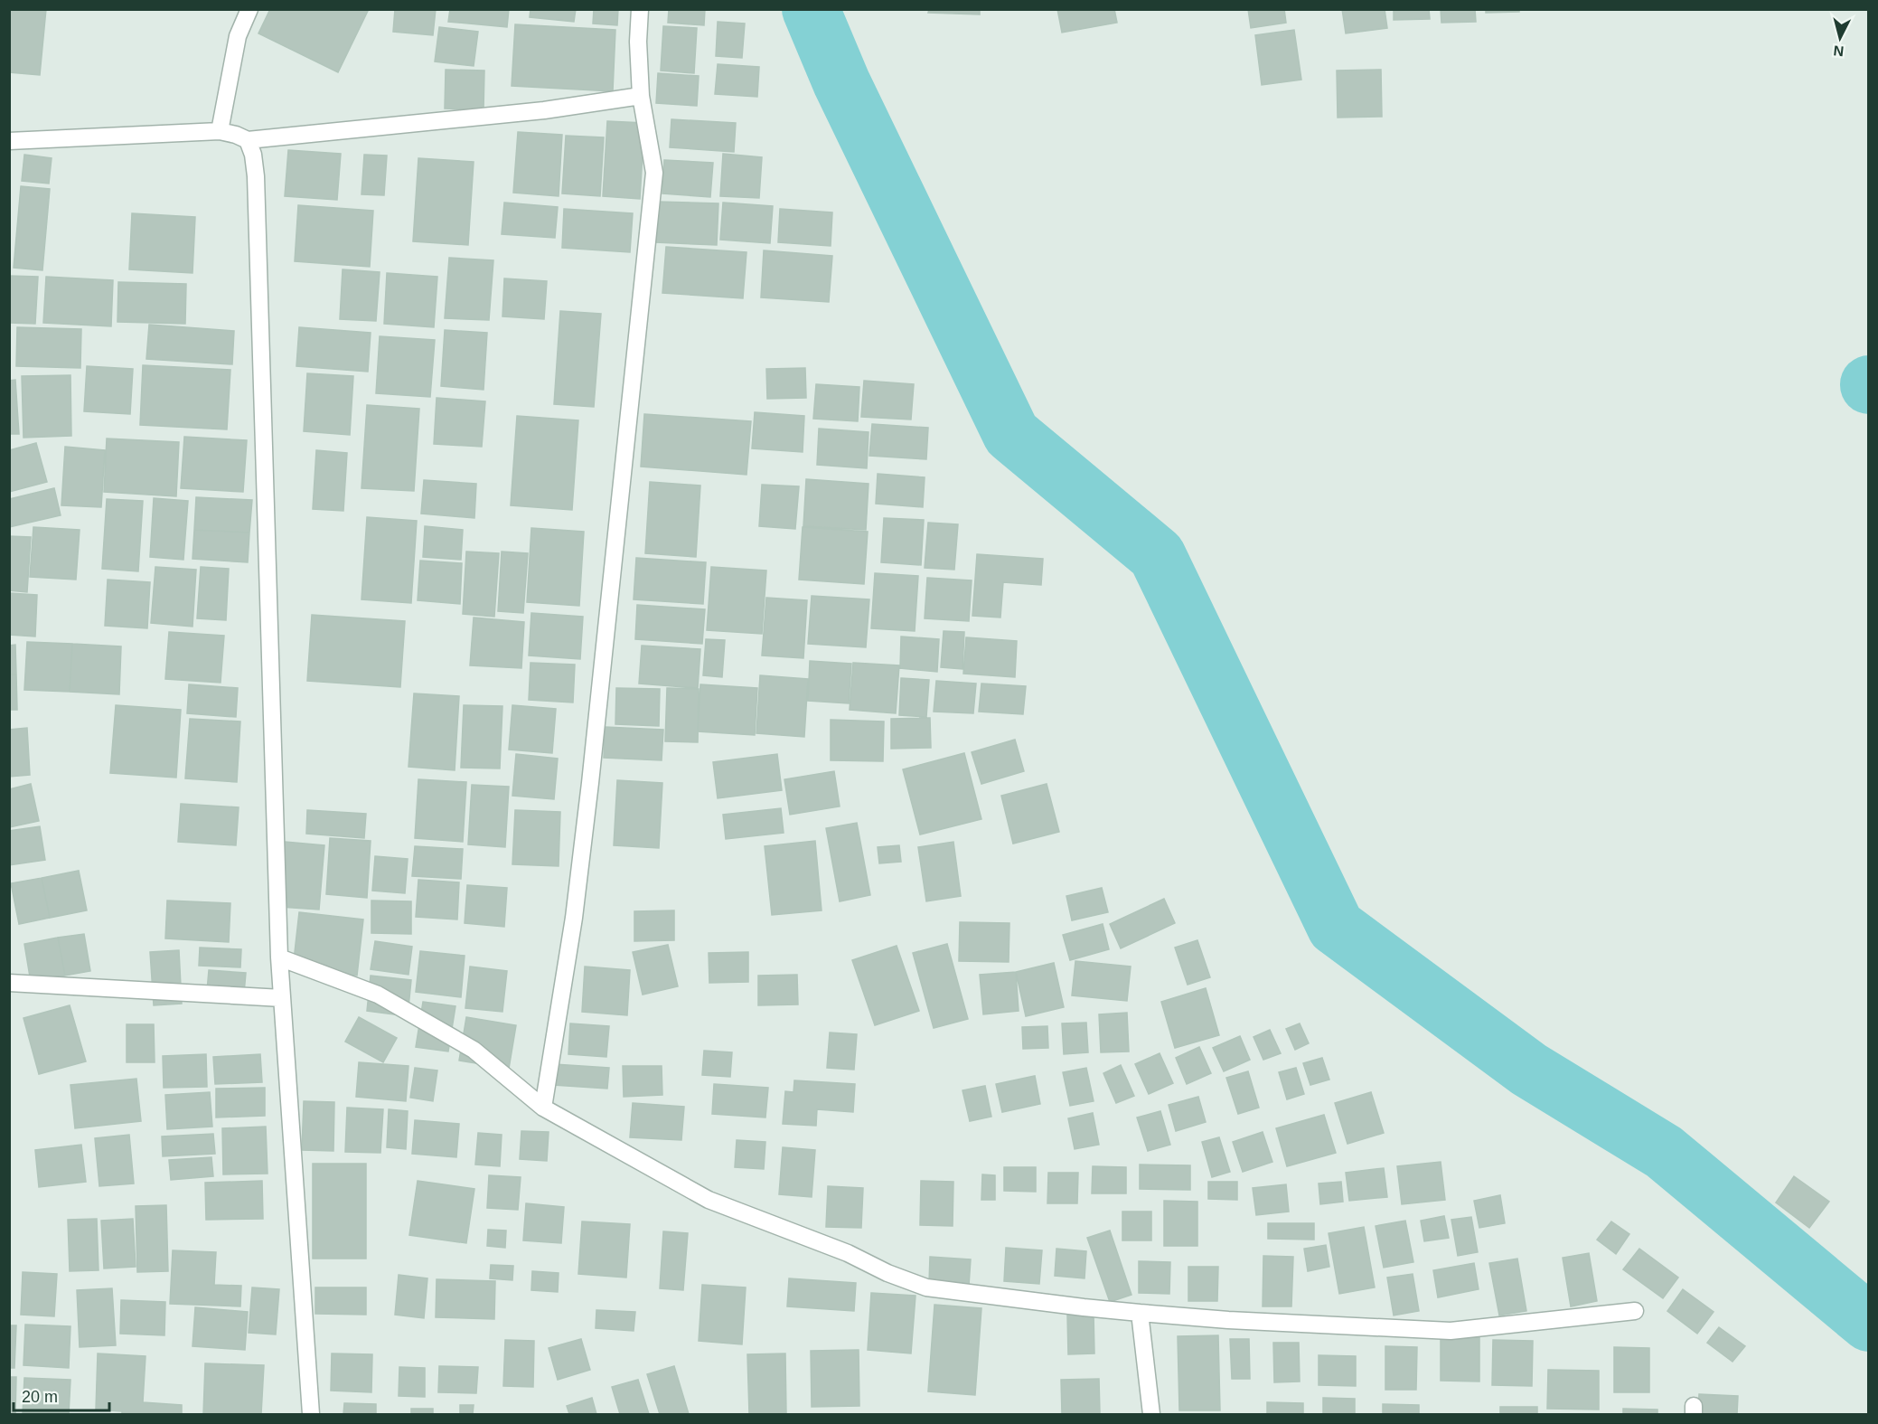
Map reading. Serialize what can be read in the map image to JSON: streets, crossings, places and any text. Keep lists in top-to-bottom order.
{
  "scale_bar": "20 m",
  "north": "bottom"
}
